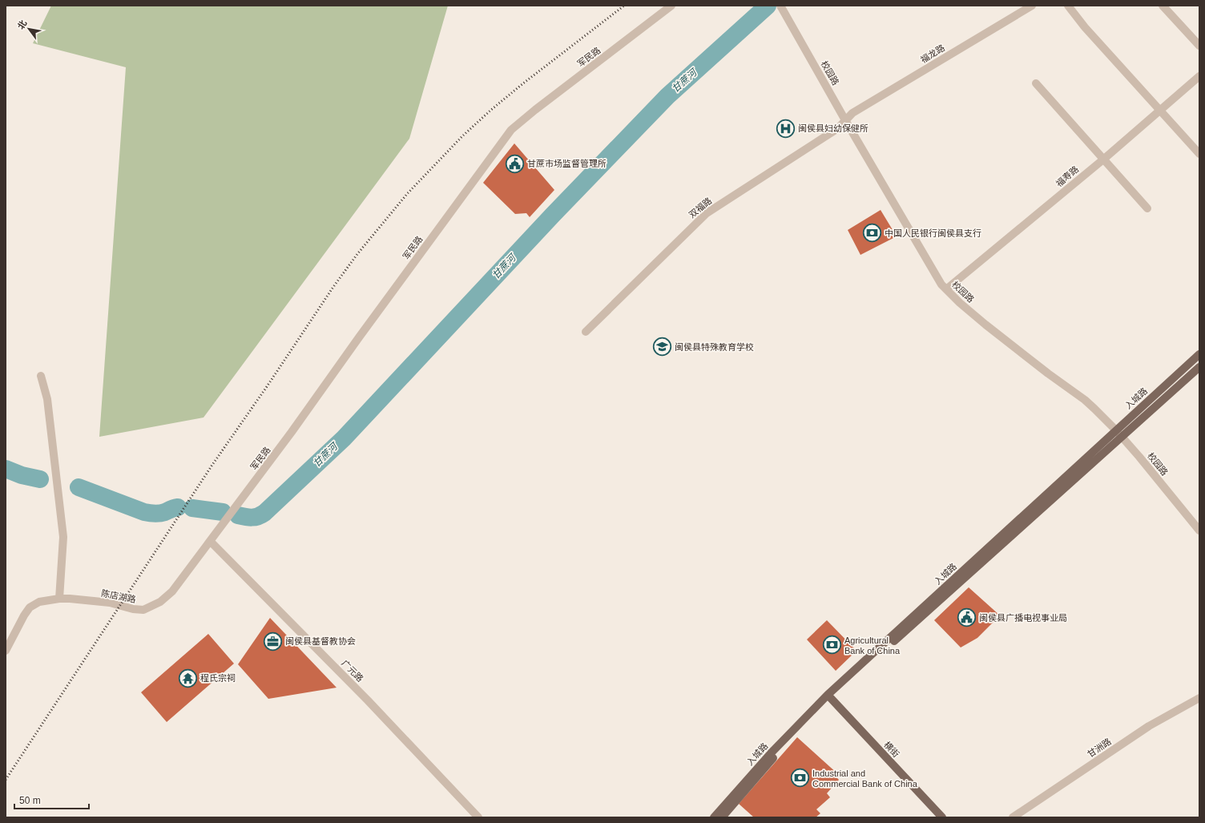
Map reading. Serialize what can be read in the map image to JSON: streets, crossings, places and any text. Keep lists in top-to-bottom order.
{
  "streets": {
    "main road": ["入城路", "横街"],
    "street": [
      "福龙路",
      "军民路",
      "校园路",
      "福寿路",
      "双福路",
      "陈店湖路",
      "广元路",
      "甘洲路"
    ]
  },
  "crossings": [
    ["福龙路", "校园路"],
    ["福龙路", "双福路"],
    ["军民路", "陈店湖路"],
    ["军民路", "广元路"],
    ["校园路", "福寿路"],
    ["校园路", "双福路"],
    ["校园路", "入城路"],
    ["入城路", "横街"],
    ["陈店湖路", "广元路"]
  ],
  "water": ["甘蔗河"],
  "places": {
    "hospital": ["闽侯县妇幼保健所"],
    "public building": ["甘蔗市场监督管理所", "闽侯县广播电视事业局"],
    "bank": ["中国人民银行闽侯县支行", "Agricultural Bank of China", "Industrial and Commercial Bank of China"],
    "school or university": ["闽侯县特殊教育学校"],
    "office": ["闽侯县基督教协会"],
    "temple": ["程氏宗祠"]
  },
  "scale_bar": "50 m",
  "north": "top left"
}
